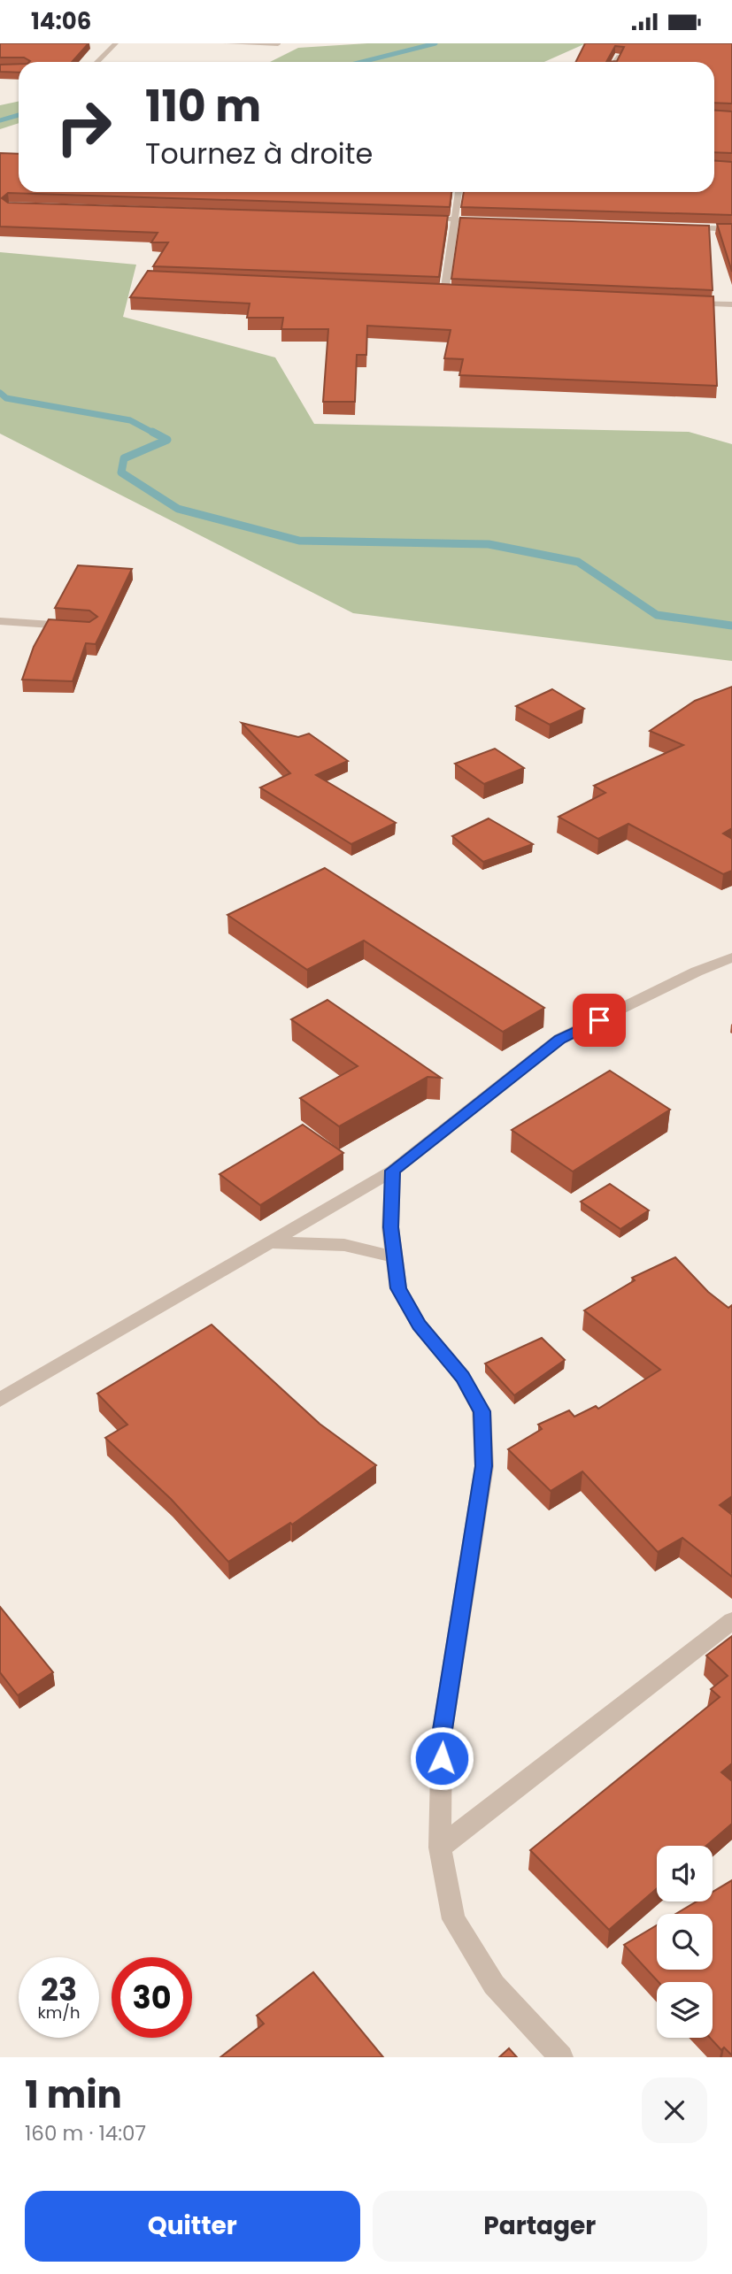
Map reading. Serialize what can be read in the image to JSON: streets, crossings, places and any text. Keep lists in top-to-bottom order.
{
  "page": {
    "status": "14:06",
    "turn": ["110 m", "Tournez à droite"],
    "speed": "23 km/h",
    "limit": "30",
    "heading": ["1 min", "160 m · 14:07"],
    "buttons": ["Quitter", "Partager"]
  }
}
